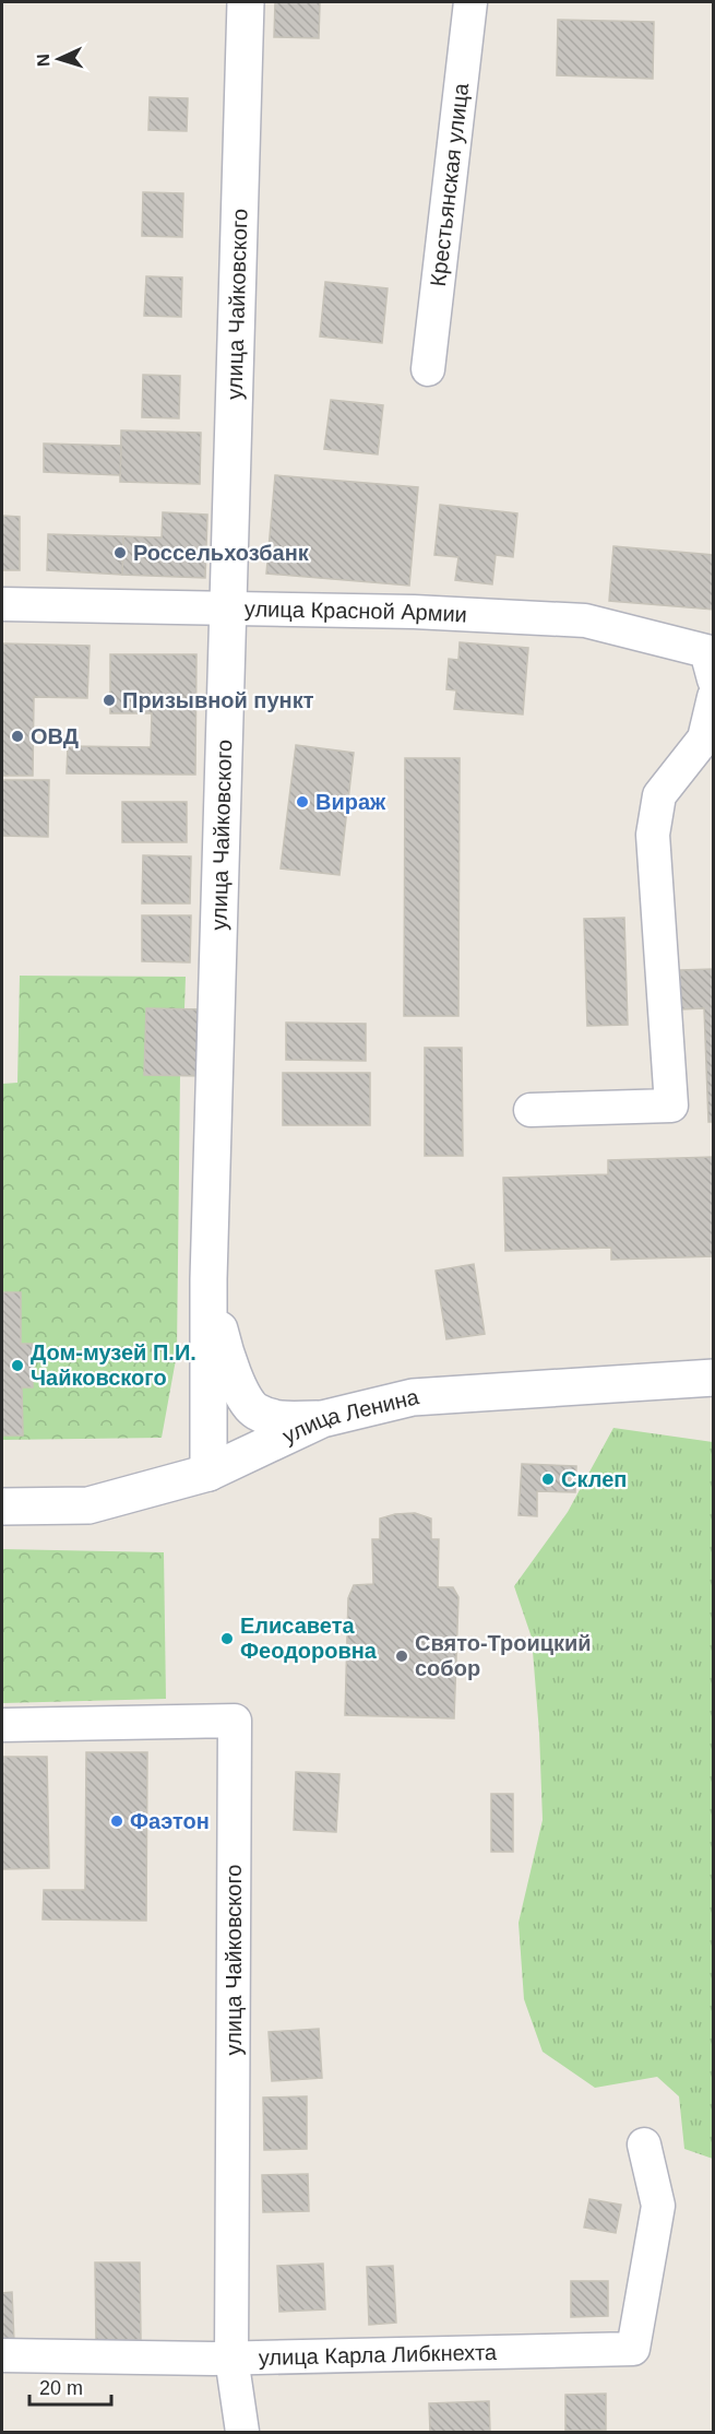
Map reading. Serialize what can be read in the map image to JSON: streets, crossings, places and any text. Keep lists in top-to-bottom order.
{
  "streets": {
    "main road": ["улица Чайковского", "улица Ленина"],
    "street": ["Крестьянская улица", "улица Красной Армии", "улица Карла Либкнехта"]
  },
  "crossings": [
    ["улица Чайковского", "улица Красной Армии"],
    ["улица Чайковского", "улица Ленина"],
    ["улица Чайковского", "улица Карла Либкнехта"]
  ],
  "places": [
    "Россельхозбанк",
    "Призывной пункт",
    "ОВД",
    "Вираж",
    "Дом-музей П.И. Чайковского",
    "Склеп",
    "Елисавета Феодоровна",
    "Свято-Троицкий собор",
    "Фаэтон"
  ],
  "scale_bar": "20 m",
  "north": "left"
}
